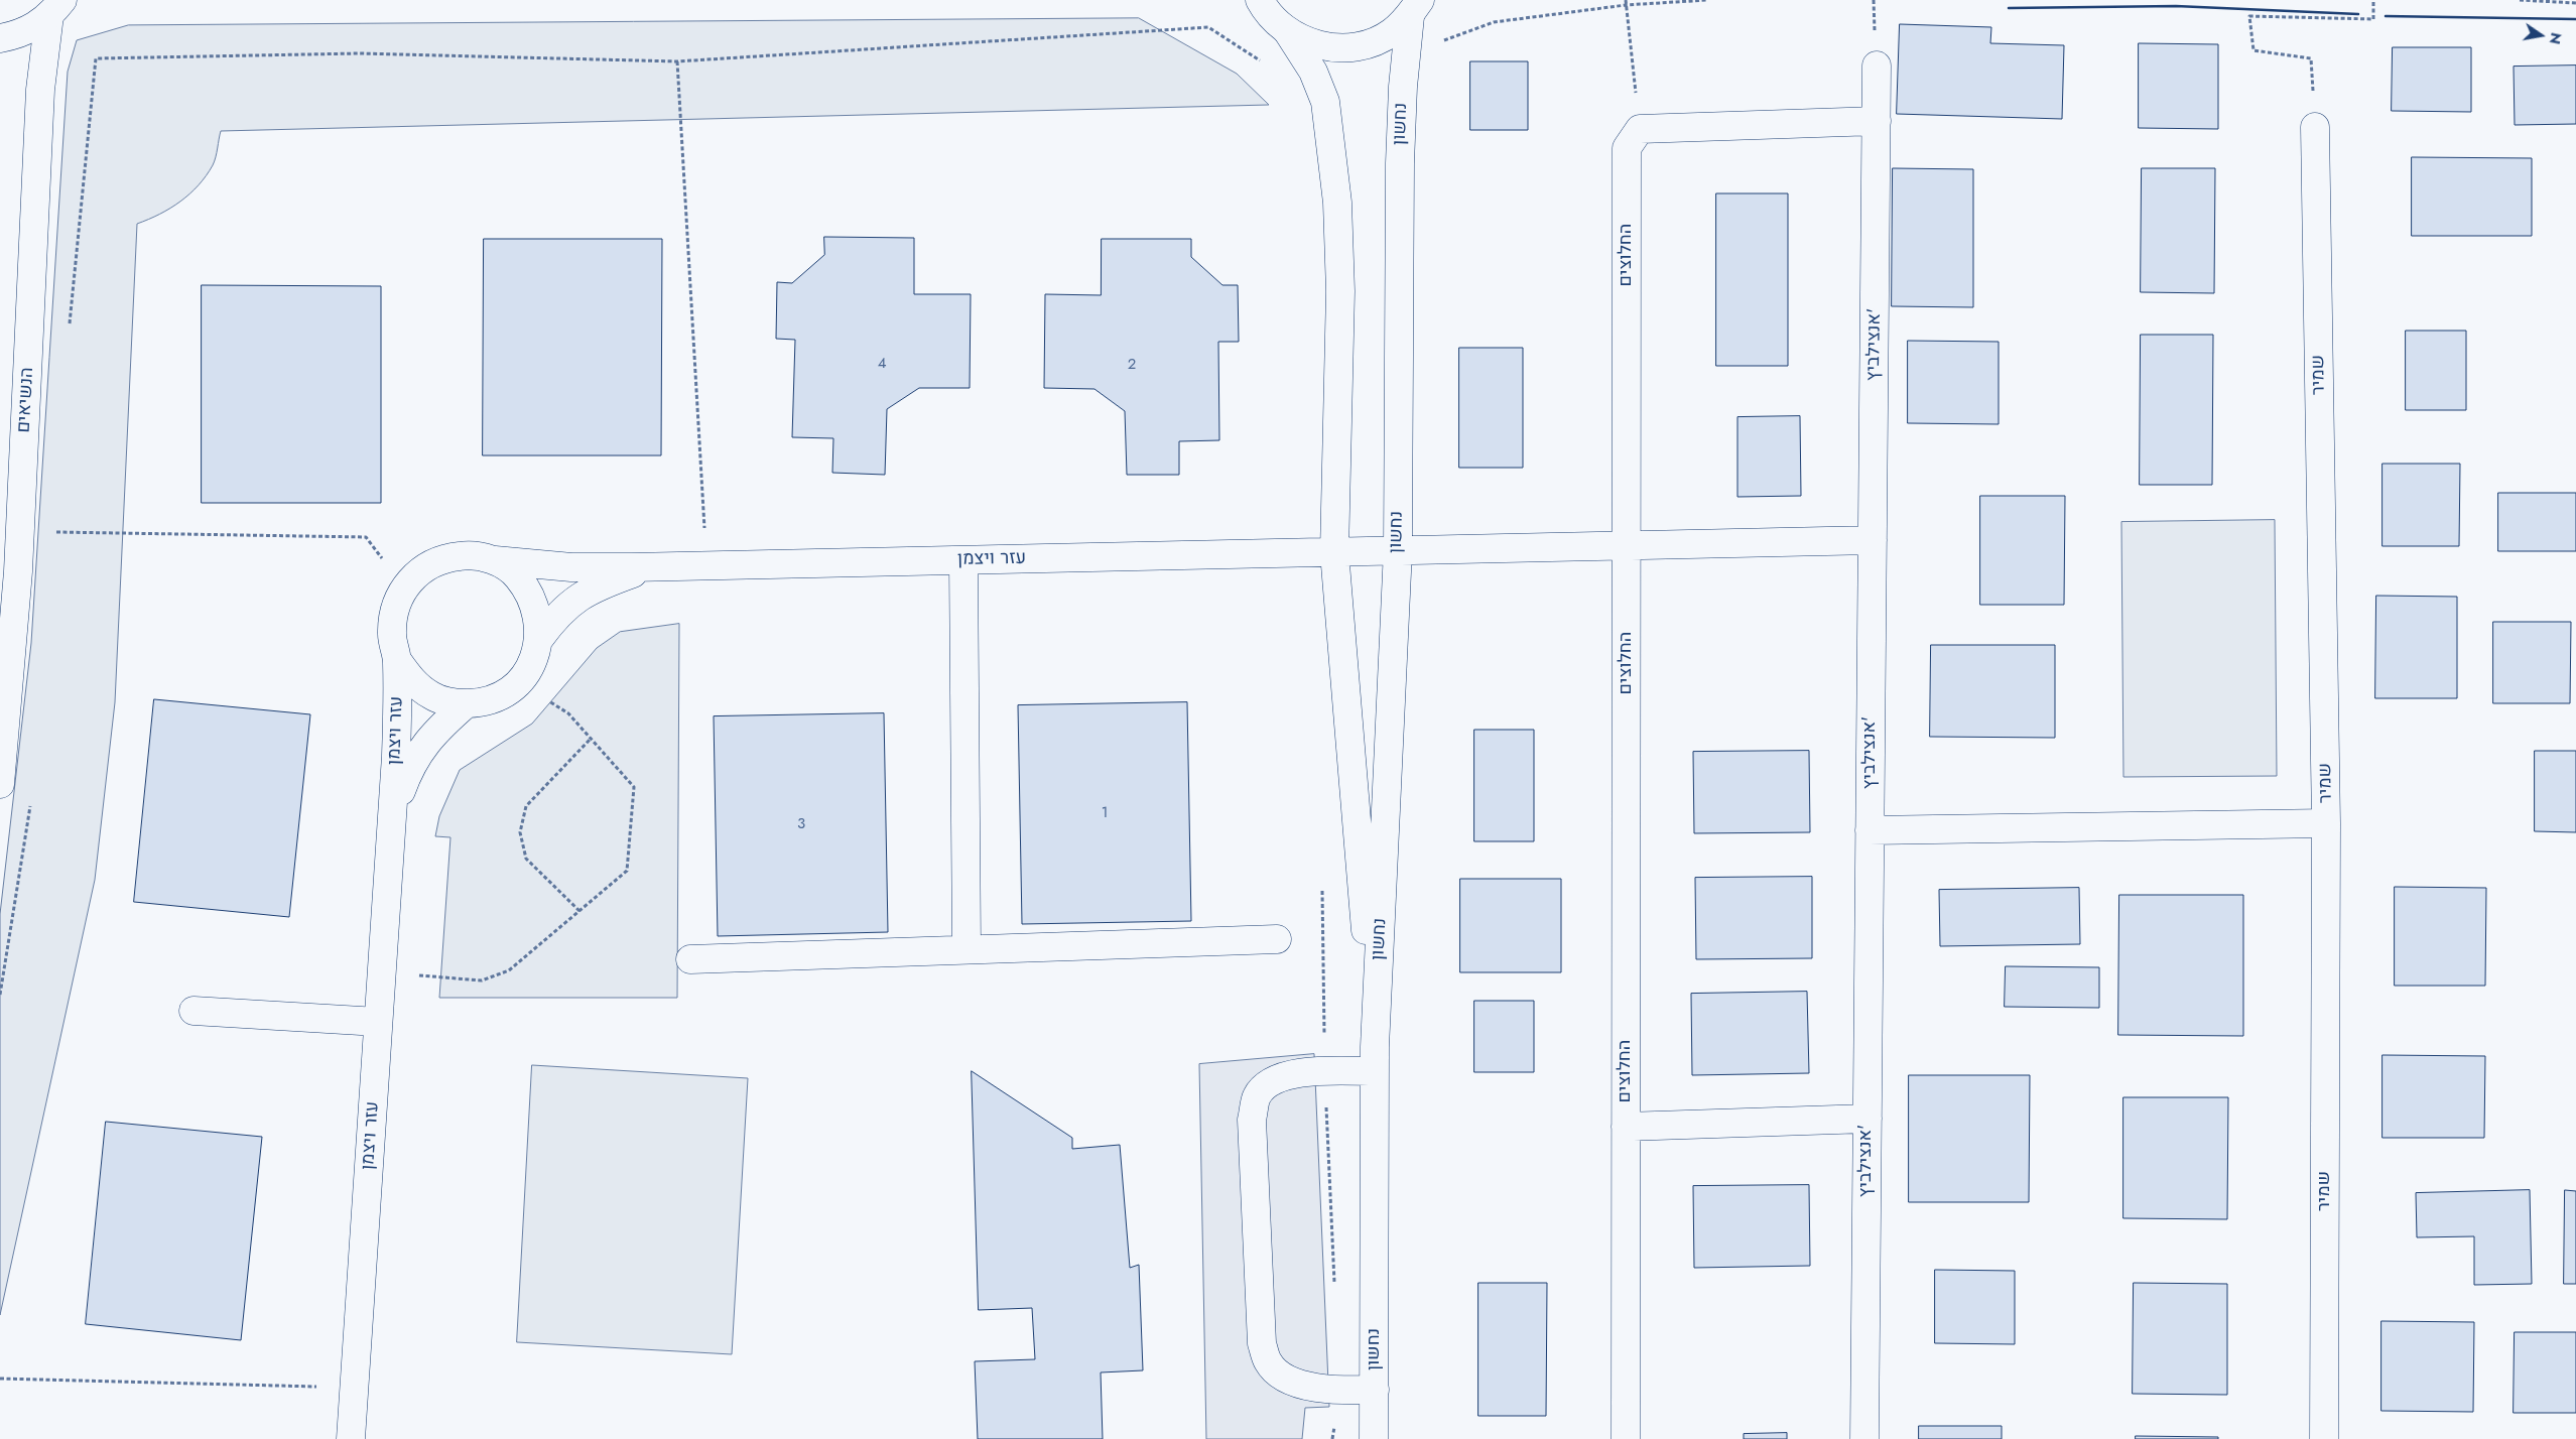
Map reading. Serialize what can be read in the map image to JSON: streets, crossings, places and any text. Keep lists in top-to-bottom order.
{
  "streets": {
    "street": [
      "נחשון",
      "החלוצים",
      "אנצילביץ'",
      "שמיר",
      "הנשיאים",
      "עזר ויצמן"
    ]
  },
  "crossings": [
    ["נחשון", "עזר ויצמן"],
    ["החלוצים", "עזר ויצמן"],
    ["אנצילביץ'", "עזר ויצמן"]
  ],
  "house_numbers": [
    "4",
    "2",
    "1",
    "3"
  ],
  "north": "right"
}
